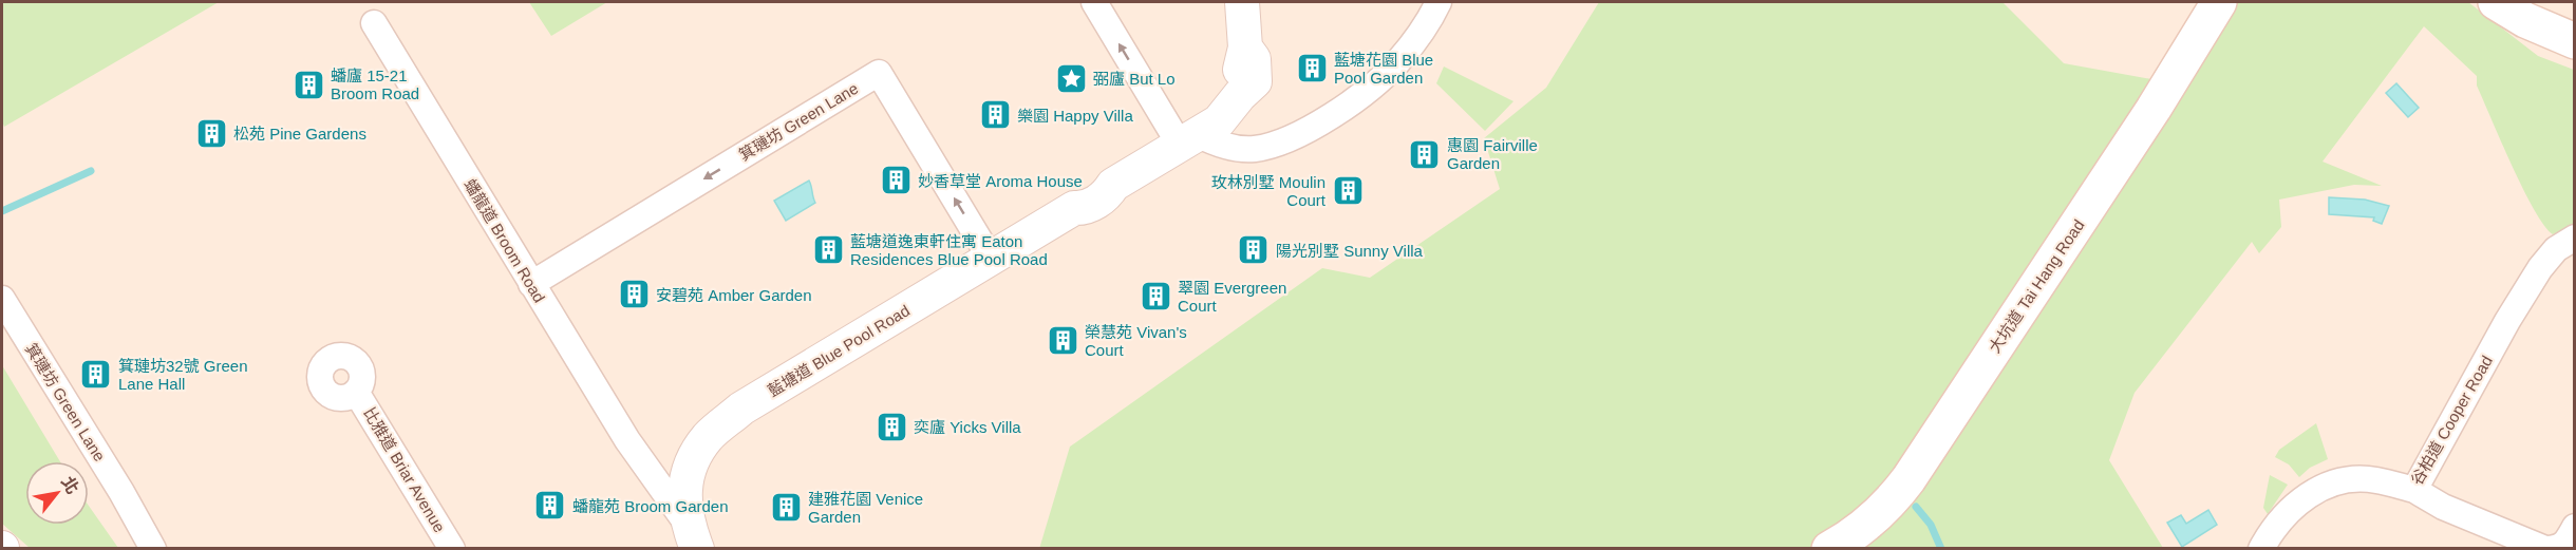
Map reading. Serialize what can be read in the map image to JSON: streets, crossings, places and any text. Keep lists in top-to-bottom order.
{
  "streets": {
    "main road": ["大坑道 Tai Hang Road"],
    "street": [
      "箕璉坊 Green Lane",
      "蟠龍道 Broom Road",
      "藍塘道 Blue Pool Road",
      "谷柏道 Cooper Road",
      "比雅道 Briar Avenue"
    ]
  },
  "crossings": [
    ["箕璉坊 Green Lane", "蟠龍道 Broom Road"],
    ["箕璉坊 Green Lane", "藍塘道 Blue Pool Road"],
    ["蟠龍道 Broom Road", "藍塘道 Blue Pool Road"]
  ],
  "places": {
    "building": [
      "藍塘花園 Blue Pool Garden",
      "蟠廬 15-21 Broom Road",
      "樂園 Happy Villa",
      "松苑 Pine Gardens",
      "惠園 Fairville Garden",
      "妙香草堂 Aroma House",
      "玫林別墅 Moulin Court",
      "藍塘道逸東軒住寓 Eaton Residences Blue Pool Road",
      "陽光別墅 Sunny Villa",
      "安碧苑 Amber Garden",
      "翠園 Evergreen Court",
      "榮慧苑 Vivan's Court",
      "箕璉坊32號 Green Lane Hall",
      "奕廬 Yicks Villa",
      "蟠龍苑 Broom Garden",
      "建雅花園 Venice Garden"
    ],
    "place": ["弼廬 But Lo"]
  },
  "north": "top right"
}
